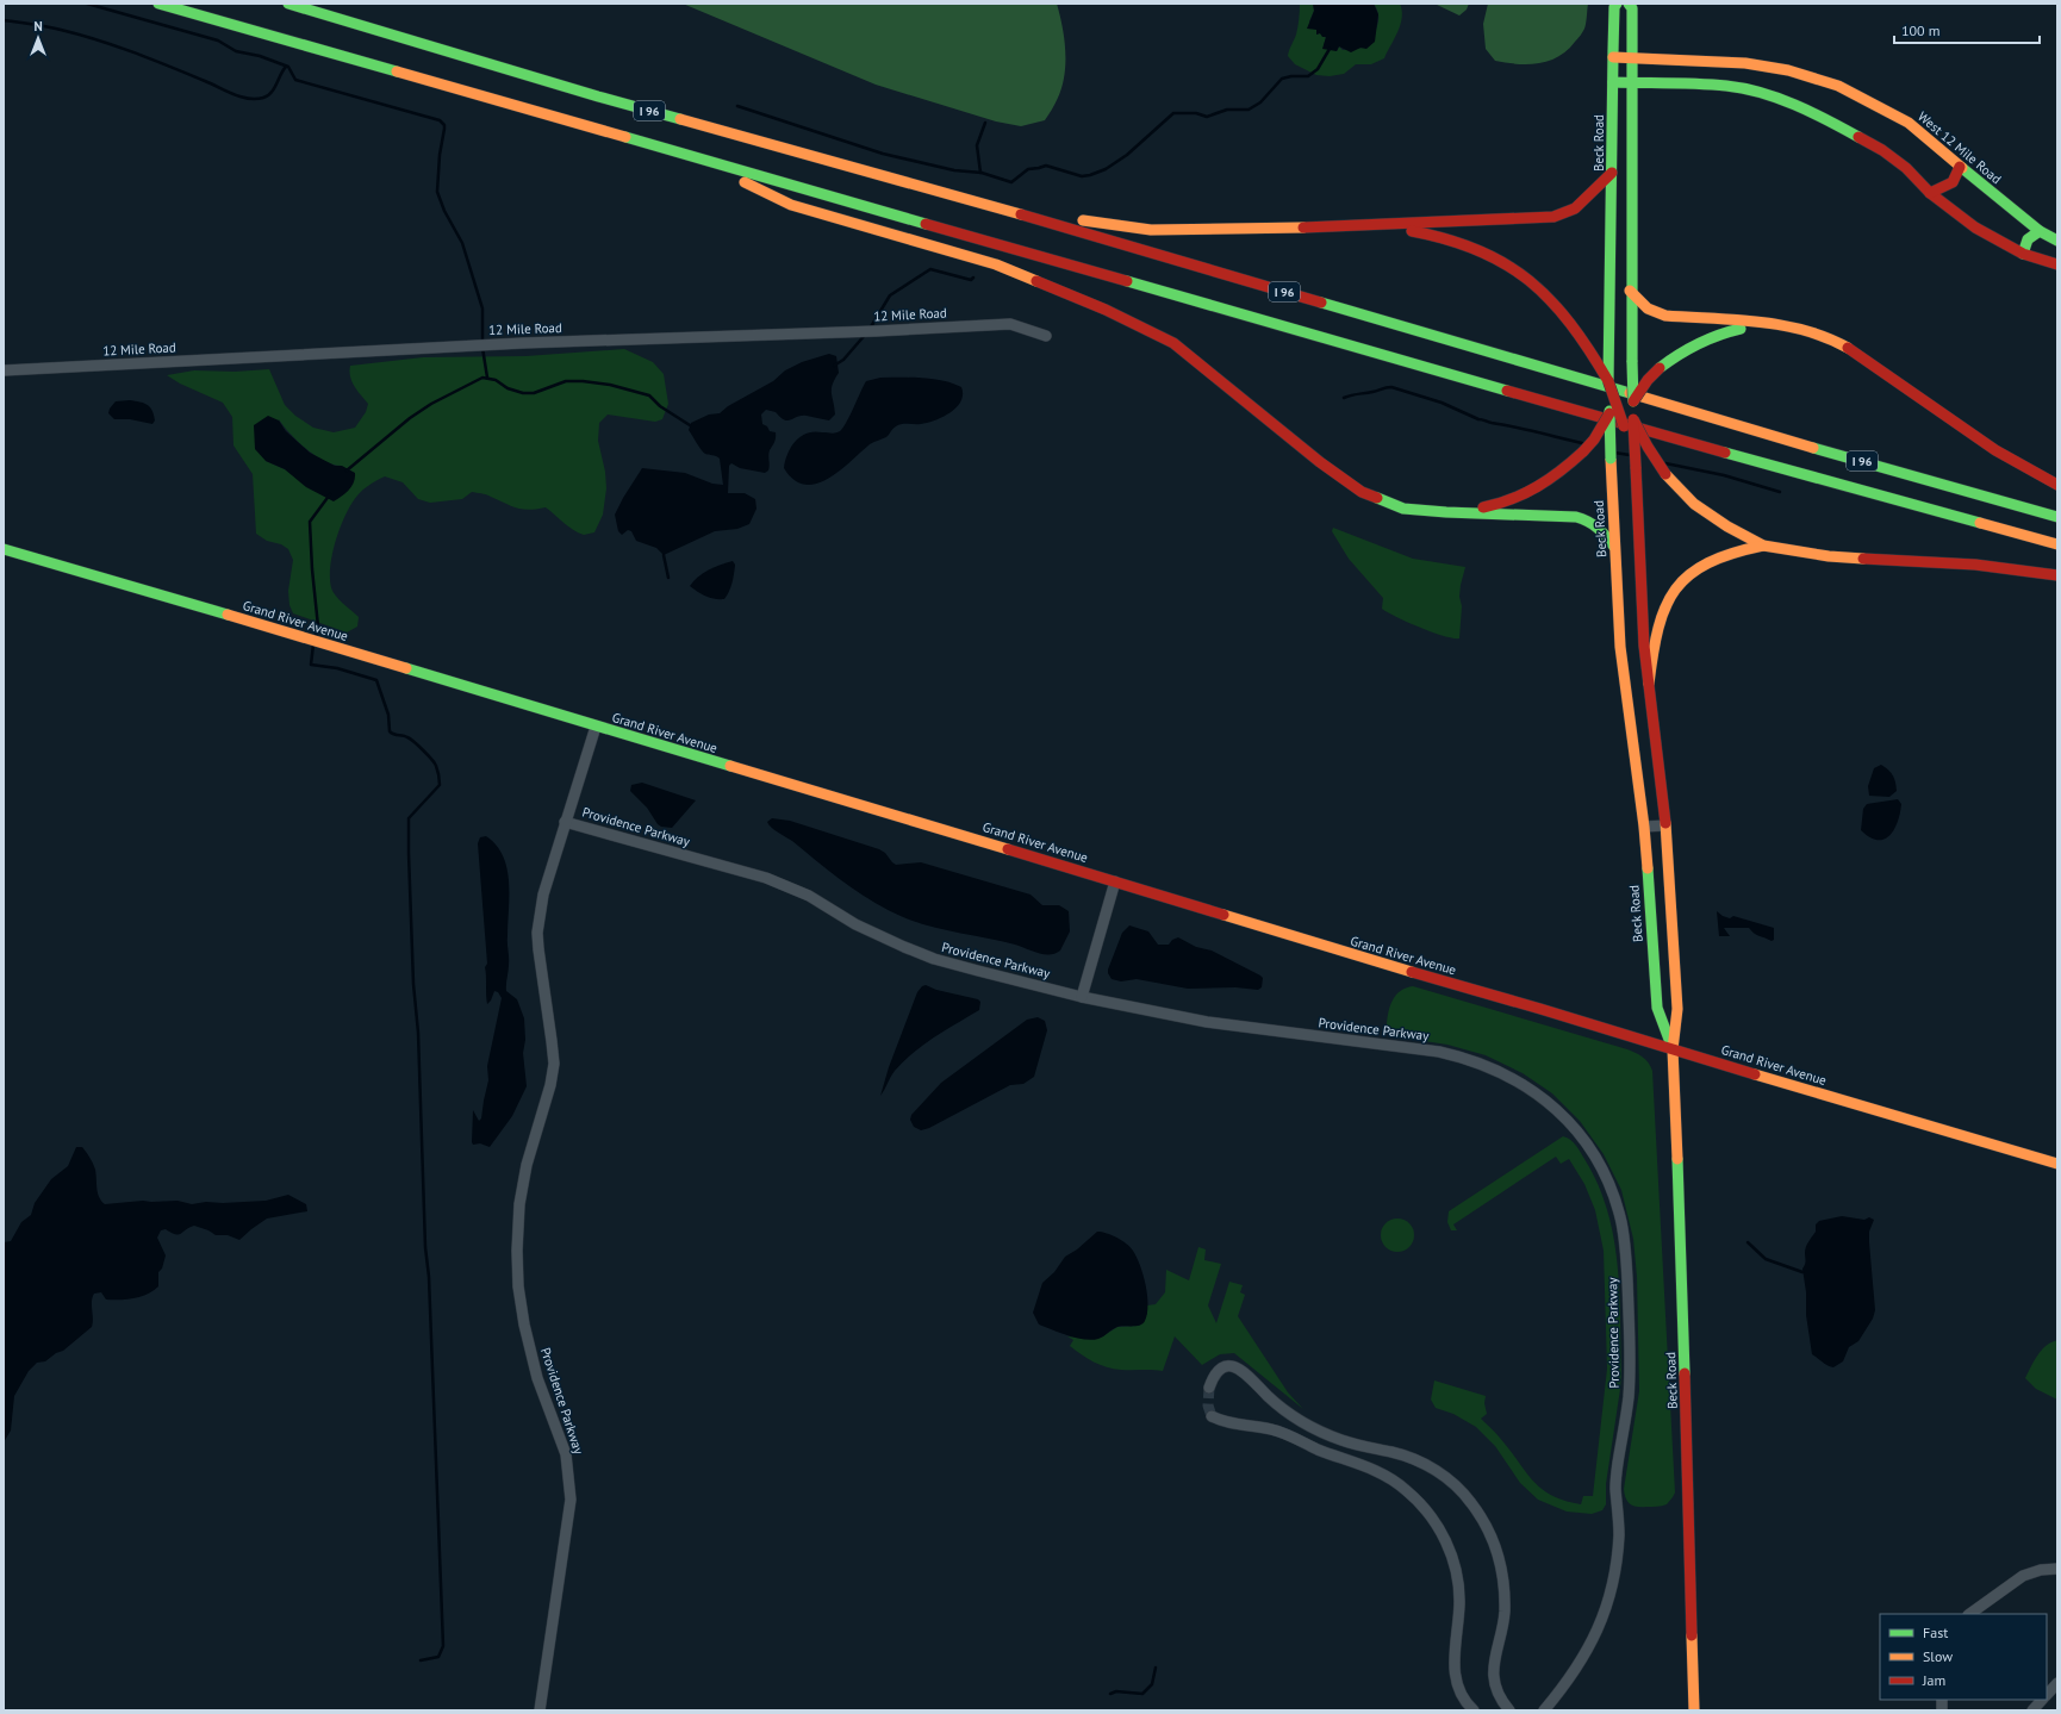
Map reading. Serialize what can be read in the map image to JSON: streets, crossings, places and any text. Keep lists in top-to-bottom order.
{
  "streets": {
    "main road": [
      "I 96",
      "Beck Road",
      "West 12 Mile Road",
      "Grand River Avenue"
    ],
    "street": ["12 Mile Road", "Providence Parkway"]
  },
  "crossings": [
    ["Beck Road", "West 12 Mile Road"],
    ["Beck Road", "Grand River Avenue"],
    ["Grand River Avenue", "Providence Parkway"]
  ],
  "legend": ["Fast", "Slow", "Jam"],
  "scale_bar": "100 m",
  "north": "top"
}
